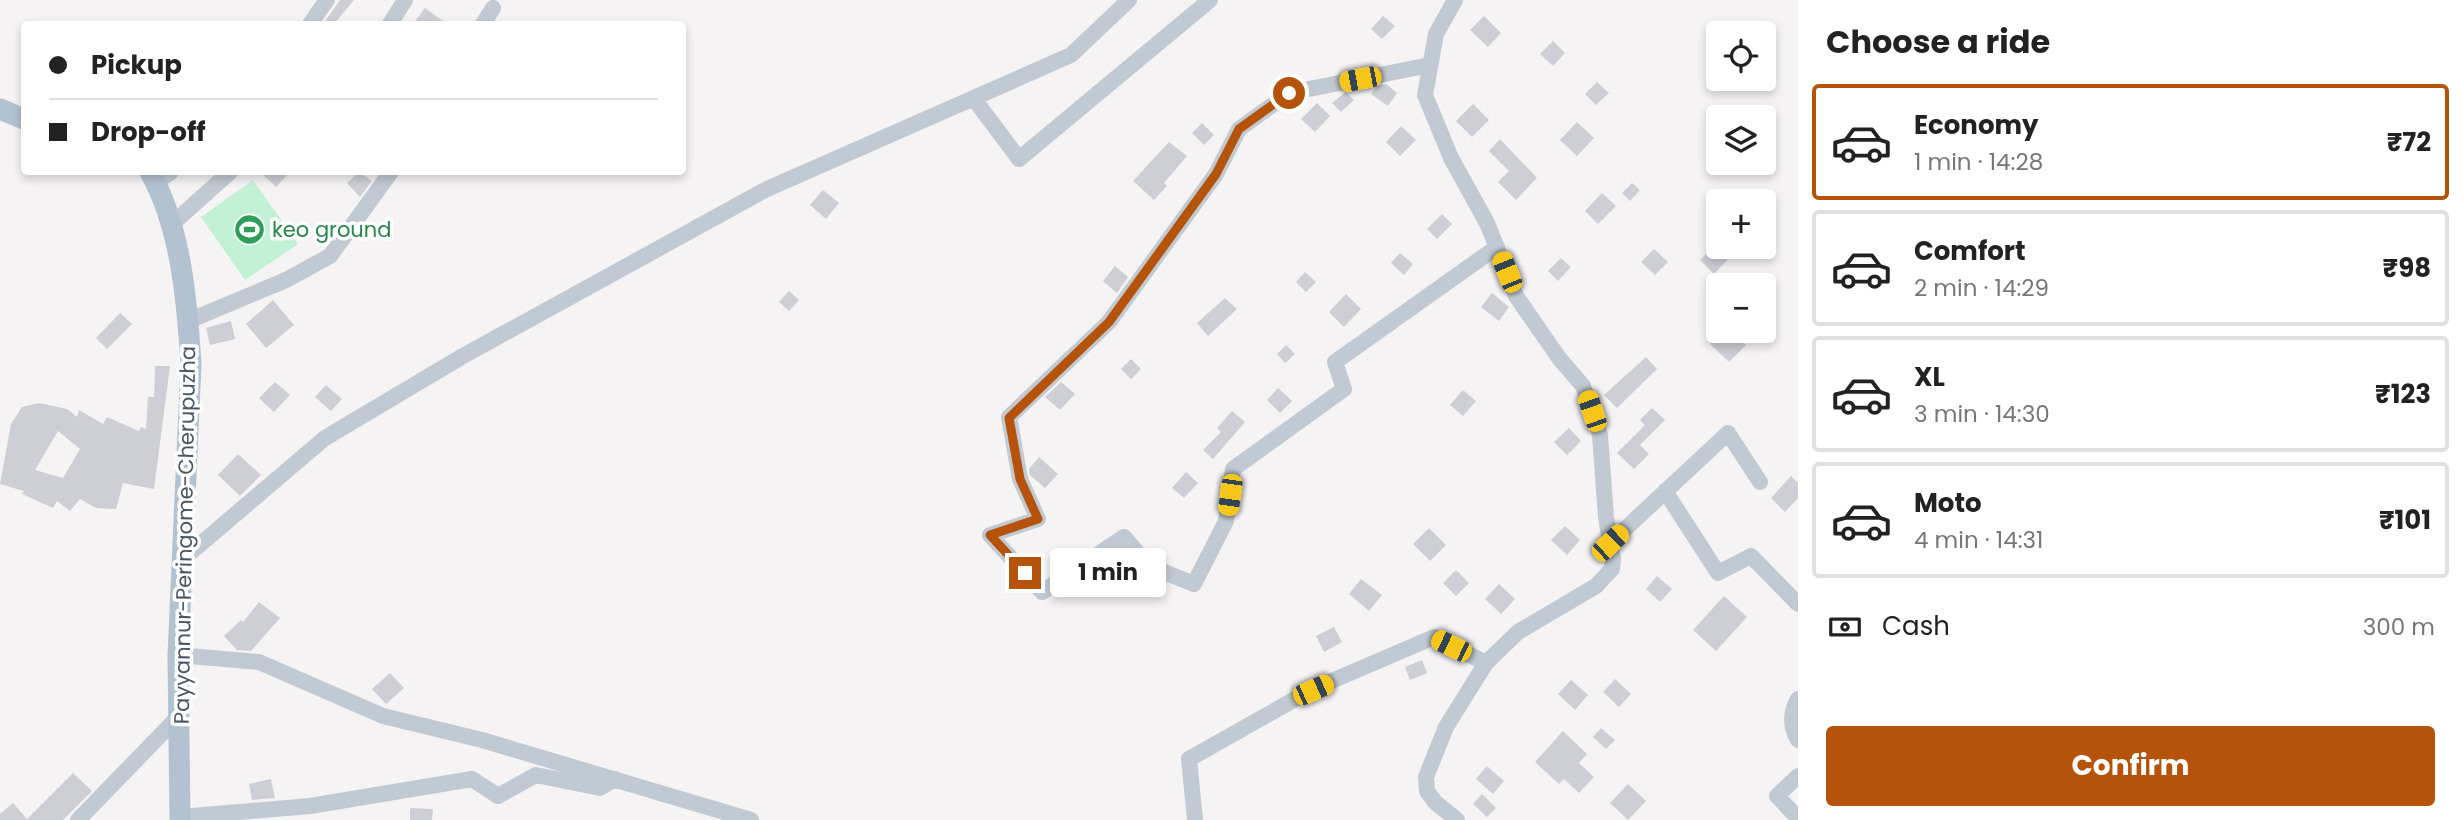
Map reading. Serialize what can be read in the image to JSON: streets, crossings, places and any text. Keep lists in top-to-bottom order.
{
  "streets": {
    "main road": ["Payyannur-Peringome-Cherupuzha"]
  },
  "places": {
    "sports": ["keo ground"]
  },
  "page": {
    "heading": "Choose a ride",
    "map_buttons": ["+", "−"],
    "banner": ["Pickup", "Drop-off"],
    "list": [
      {
        "name": "Economy",
        "note": "1 min · 14:28",
        "value": "₹72"
      },
      {
        "name": "Comfort",
        "note": "2 min · 14:29",
        "value": "₹98"
      },
      {
        "name": "XL",
        "note": "3 min · 14:30",
        "value": "₹123"
      },
      {
        "name": "Moto",
        "note": "4 min · 14:31",
        "value": "₹101"
      }
    ],
    "bubble": "1 min",
    "pay": ["Cash", "300 m"],
    "buttons": "Confirm"
  }
}
